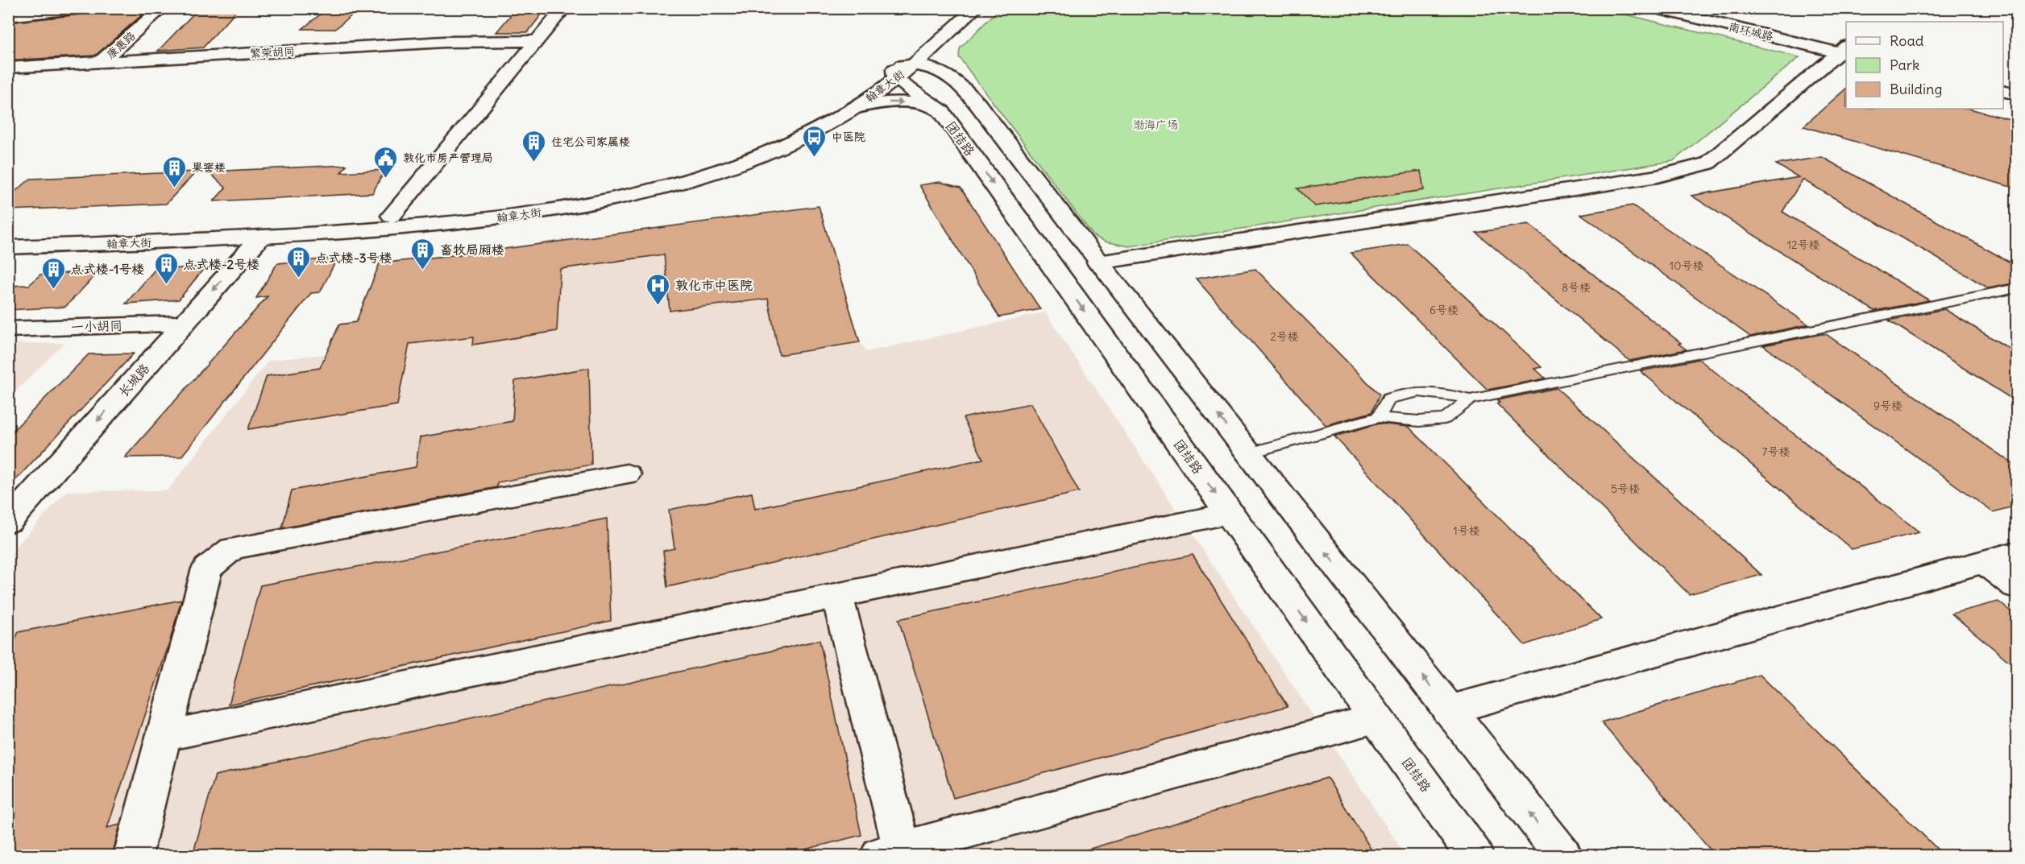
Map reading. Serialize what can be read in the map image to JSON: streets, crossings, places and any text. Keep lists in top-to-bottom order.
{
  "streets": {
    "main road": [
      "南环城路",
      "康惠路",
      "繁荣胡同",
      "翰章大街",
      "团结路",
      "一小胡同",
      "长城路"
    ]
  },
  "crossings": [
    ["康惠路", "繁荣胡同"],
    ["翰章大街", "团结路"],
    ["翰章大街", "长城路"],
    ["一小胡同", "长城路"]
  ],
  "one_way": ["长城路"],
  "parks": ["渤海广场"],
  "places": {
    "bus stop": ["中医院"],
    "building": [
      "住宅公司家属楼",
      "果窖楼",
      "畜牧局厢楼",
      "点式楼-3号楼",
      "点式楼-2号楼",
      "点式楼-1号楼"
    ],
    "public building": ["敦化市房产管理局"],
    "hospital": ["敦化市中医院"]
  },
  "house_numbers": [
    "12号楼",
    "10号楼",
    "8号楼",
    "6号楼",
    "2号楼",
    "9号楼",
    "7号楼",
    "5号楼",
    "1号楼"
  ],
  "legend": ["Road", "Park", "Building"]
}
